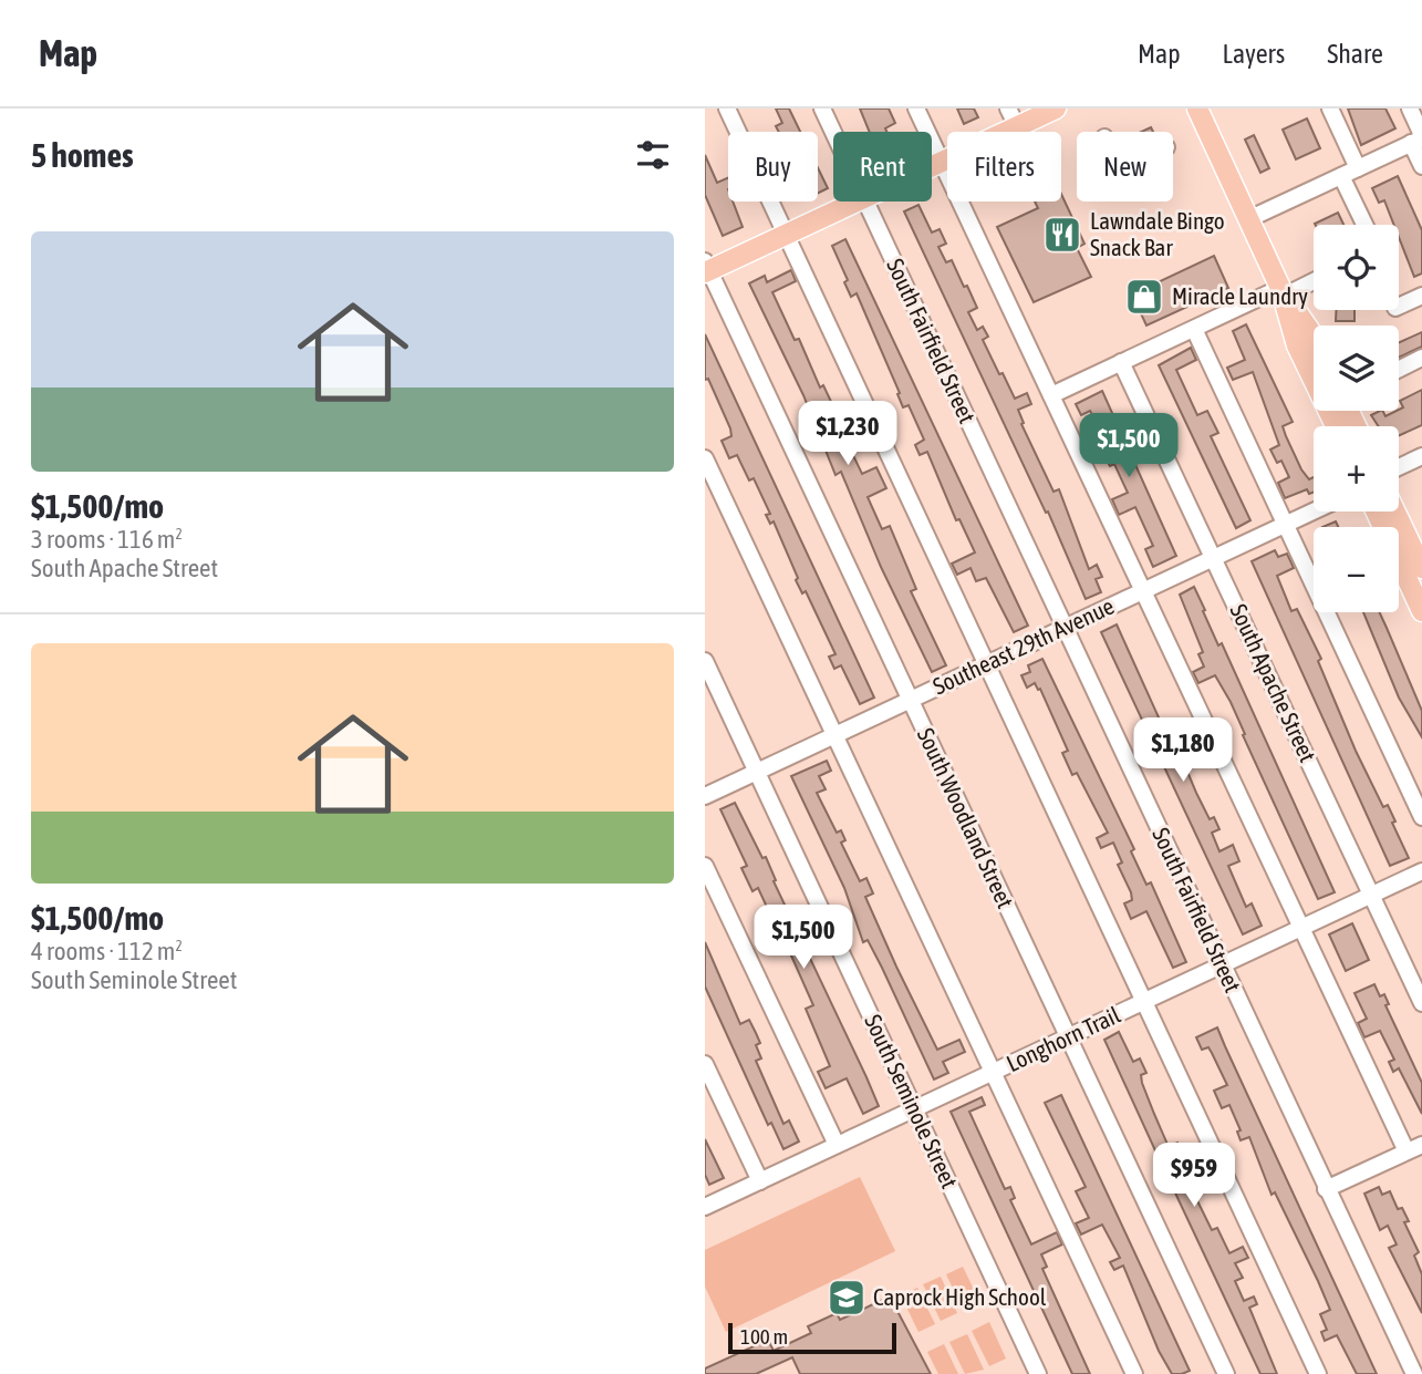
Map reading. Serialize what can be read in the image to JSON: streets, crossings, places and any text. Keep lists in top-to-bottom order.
{
  "streets": {
    "street": [
      "South Fairfield Street",
      "Southeast 29th Avenue",
      "South Apache Street",
      "South Woodland Street",
      "Longhorn Trail",
      "South Seminole Street"
    ]
  },
  "crossings": [
    ["South Fairfield Street", "Southeast 29th Avenue"],
    ["South Fairfield Street", "Longhorn Trail"],
    ["Southeast 29th Avenue", "South Apache Street"],
    ["Southeast 29th Avenue", "South Woodland Street"],
    ["Southeast 29th Avenue", "South Seminole Street"],
    ["South Apache Street", "Longhorn Trail"],
    ["South Woodland Street", "Longhorn Trail"],
    ["Longhorn Trail", "South Seminole Street"]
  ],
  "places": {
    "restaurant": ["Lawndale Bingo Snack Bar"],
    "shop": ["Miracle Laundry"],
    "school or university": ["Caprock High School"]
  },
  "scale_bar": "100 m",
  "page": {
    "header": "Map",
    "nav": ["Map", "Layers", "Share"],
    "heading": "5 homes",
    "chip": [
      "Buy",
      "Rent",
      "Filters",
      "New"
    ],
    "list": [
      {
        "name": "$1,500/mo",
        "note": "3 rooms · 116 m² · South Apache Street"
      },
      {
        "name": "$1,500/mo",
        "note": "4 rooms · 112 m² · South Seminole Street"
      }
    ],
    "map_buttons": ["+", "−"],
    "price": [
      "$1,230",
      "$1,500",
      "$1,180",
      "$1,500",
      "$959"
    ],
    "scale": "100 m"
  }
}
